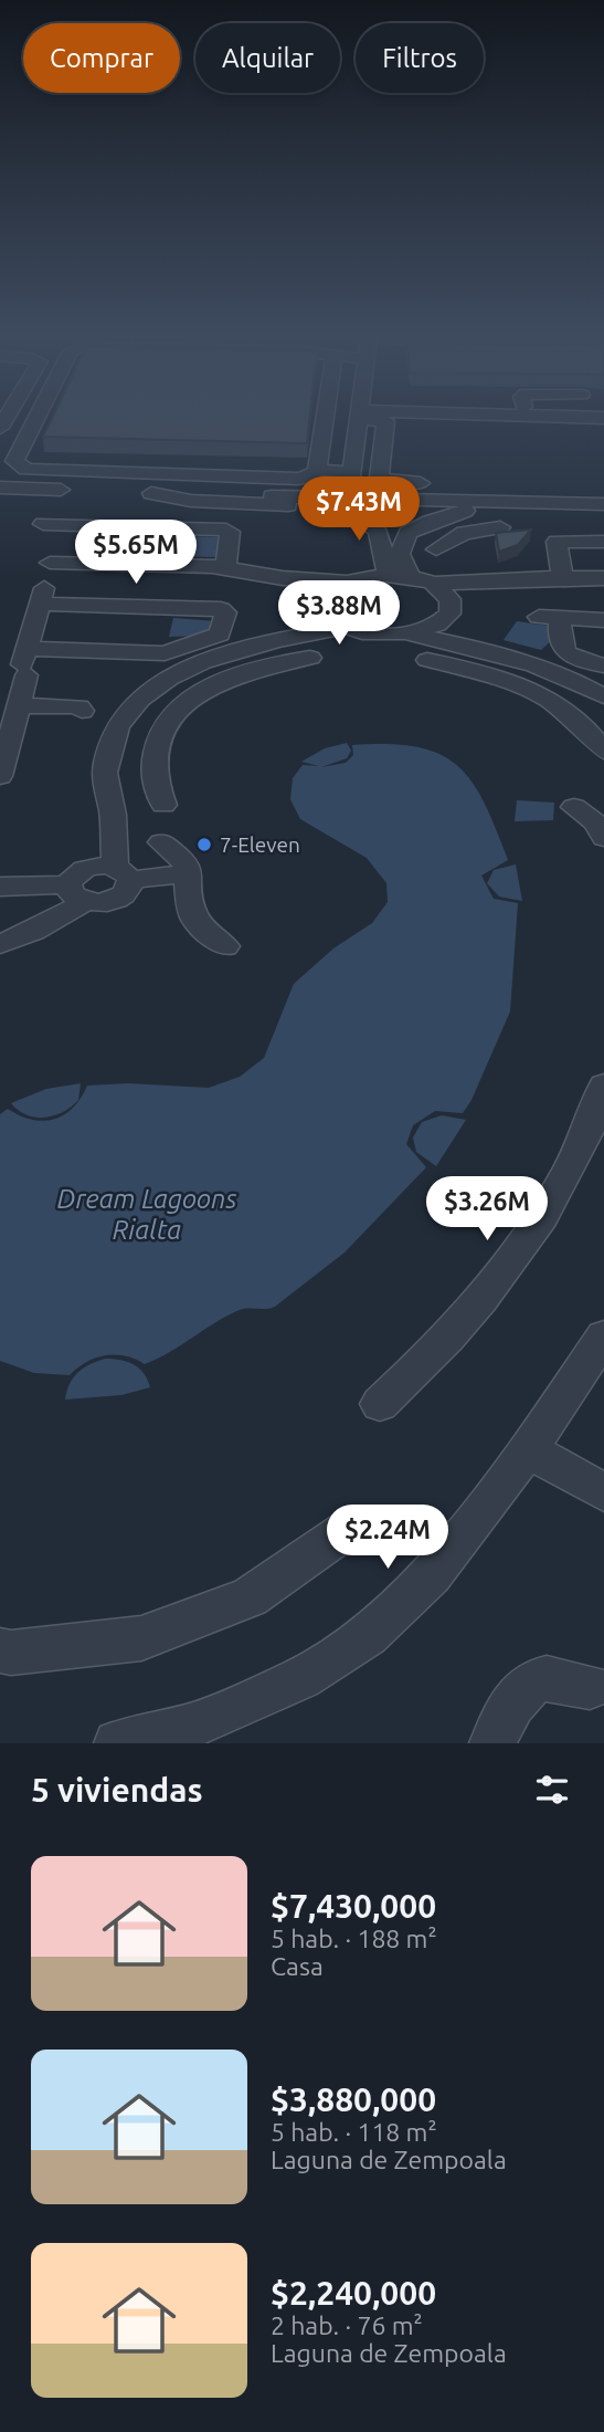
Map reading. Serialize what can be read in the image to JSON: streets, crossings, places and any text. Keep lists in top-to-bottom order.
{
  "water": ["Dream Lagoons Rialta"],
  "places": ["7-Eleven"],
  "page": {
    "chip": ["Comprar", "Alquilar", "Filtros"],
    "price": [
      "$7.43M",
      "$5.65M",
      "$3.88M",
      "$3.26M",
      "$2.24M"
    ],
    "heading": "5 viviendas",
    "list": [
      {
        "name": "$7,430,000",
        "note": "5 hab. · 188 m² · Casa"
      },
      {
        "name": "$3,880,000",
        "note": "5 hab. · 118 m² · Laguna de Zempoala"
      },
      {
        "name": "$2,240,000",
        "note": "2 hab. · 76 m² · Laguna de Zempoala"
      }
    ]
  }
}
